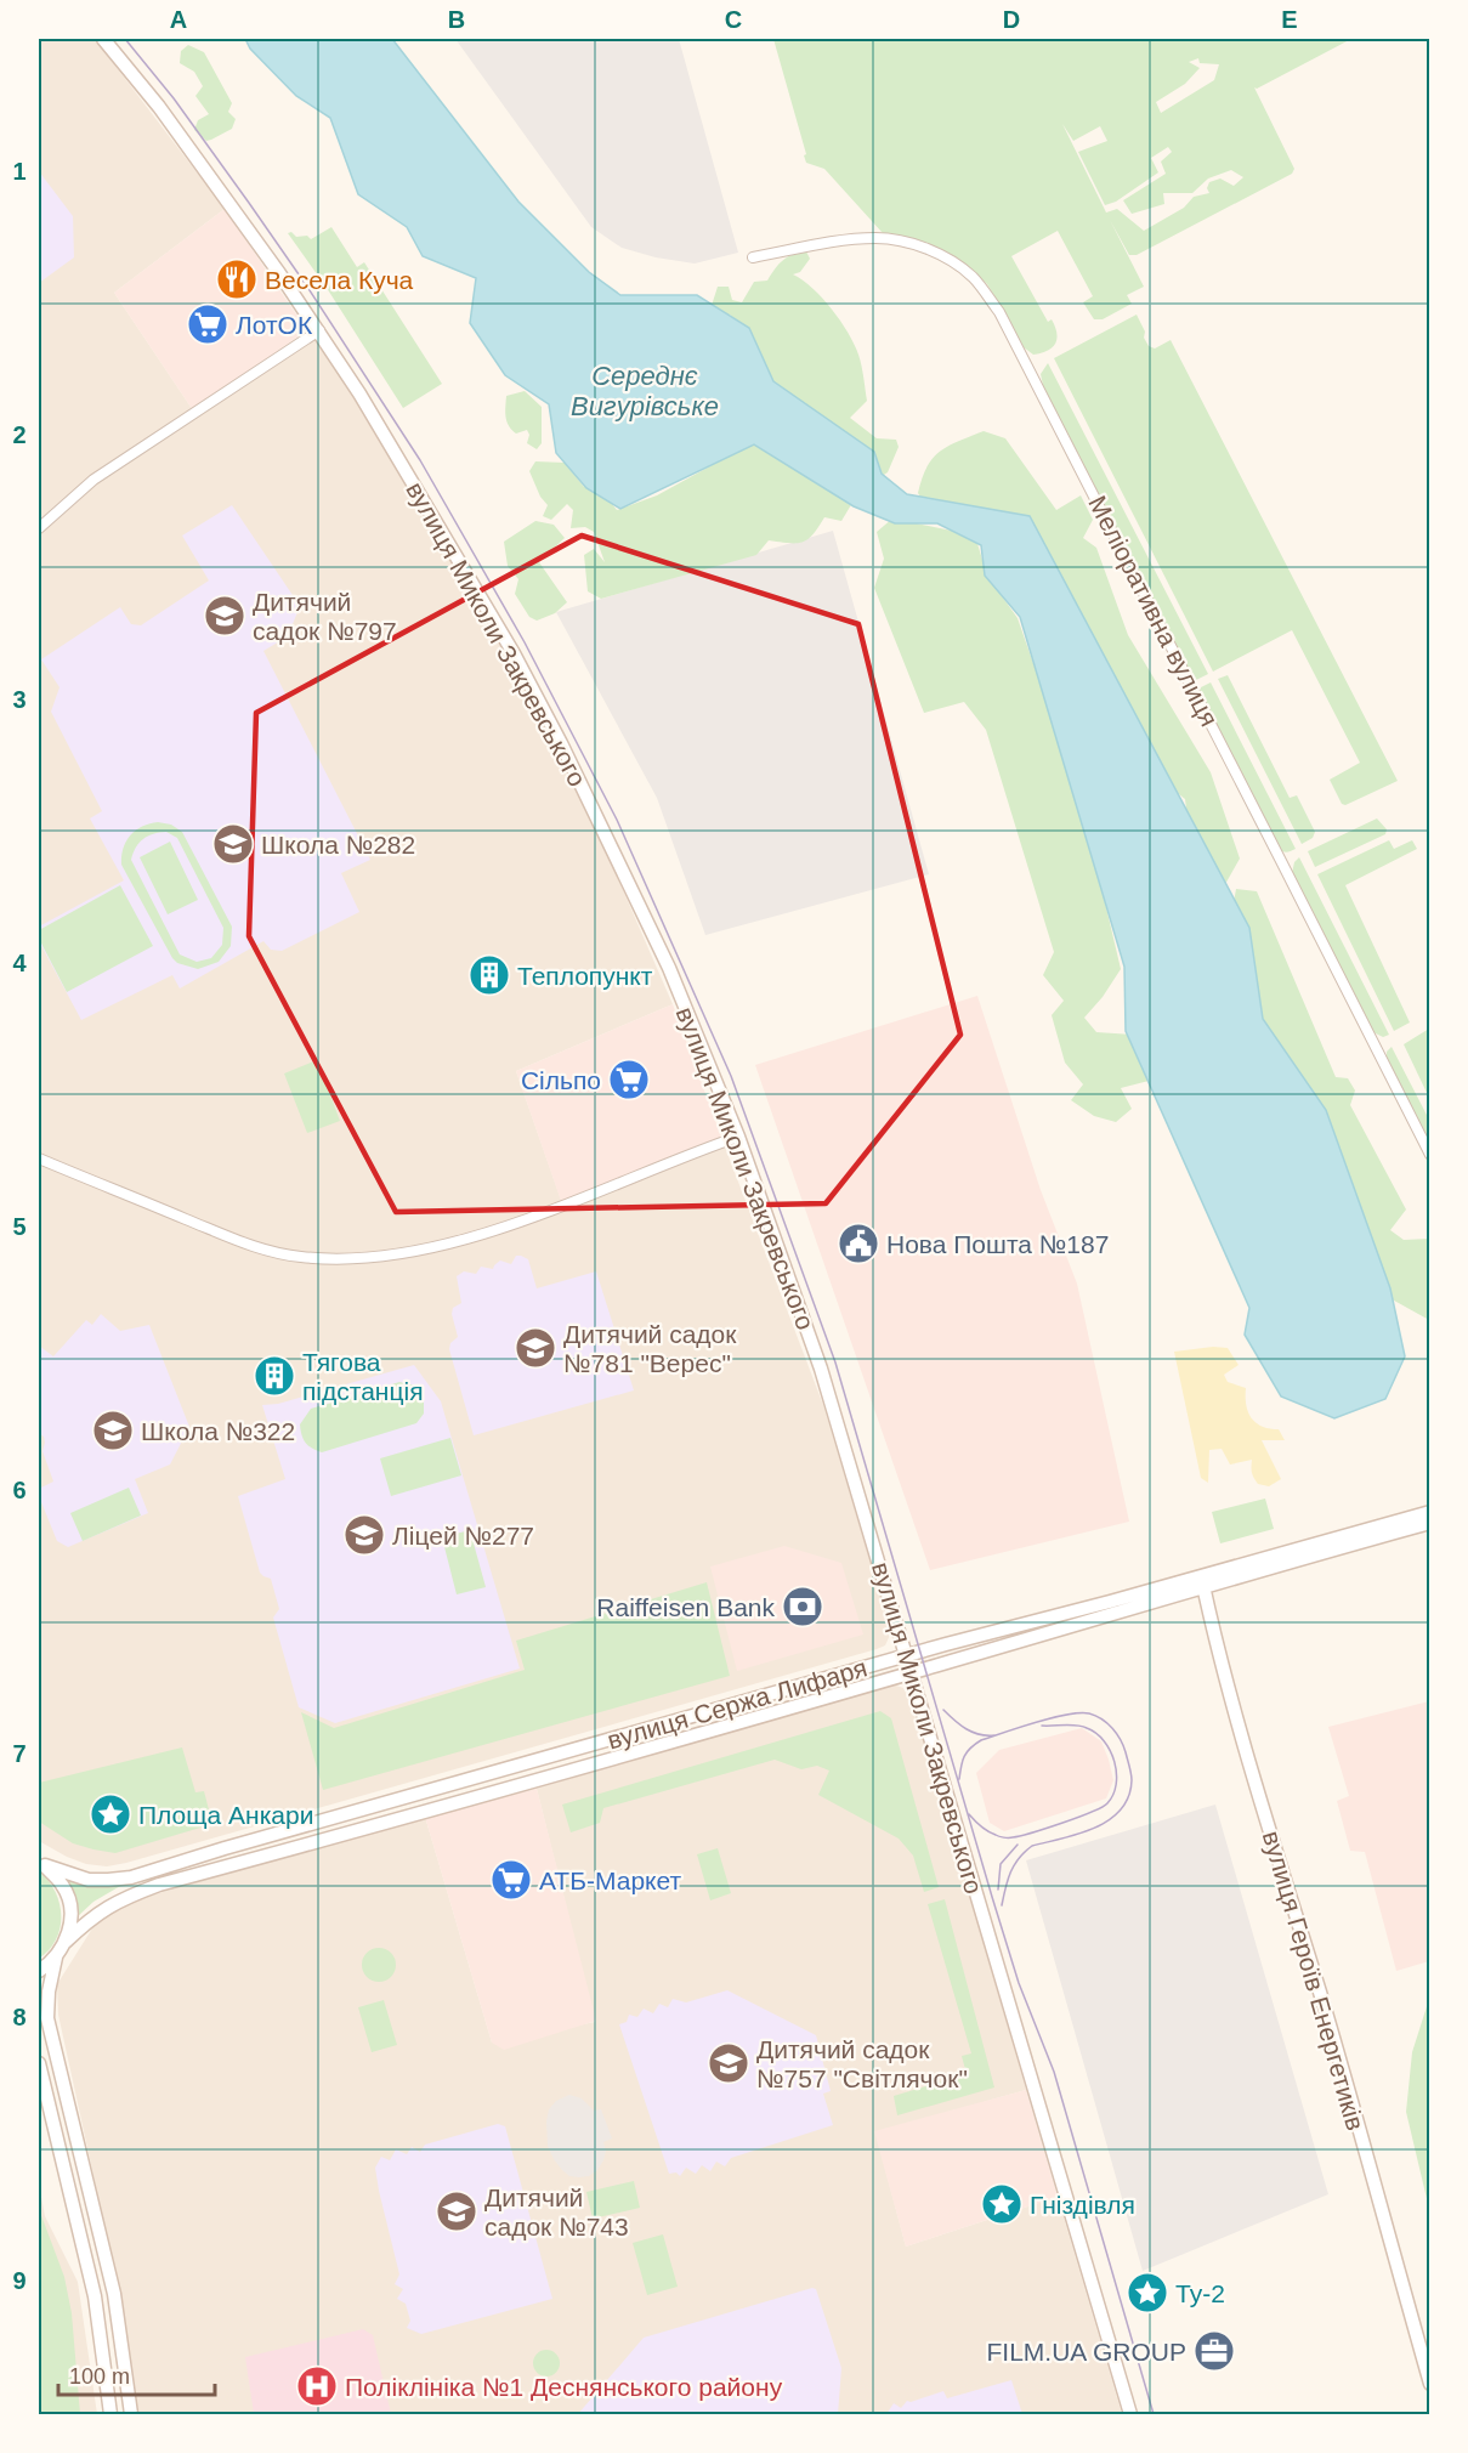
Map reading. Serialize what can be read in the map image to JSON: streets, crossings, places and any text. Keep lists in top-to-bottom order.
{
  "streets": {
    "street": [
      "Меліоративна вулиця",
      "вулиця Миколи Закревського",
      "вулиця Сержа Лифаря",
      "вулиця Героїв Енергетиків"
    ]
  },
  "crossings": [
    ["вулиця Миколи Закревського", "вулиця Сержа Лифаря"],
    ["вулиця Сержа Лифаря", "вулиця Героїв Енергетиків"]
  ],
  "water": ["Середнє Вигурівське"],
  "places": {
    "restaurant": ["Весела Куча"],
    "supermarket": ["ЛотОК", "Сільпо", "АТБ-Маркет"],
    "school or university": [
      "Дитячий садок №797",
      "Школа №282",
      "Дитячий садок №781 \"Верес\"",
      "Школа №322",
      "Ліцей №277",
      "Дитячий садок №757 \"Світлячок\"",
      "Дитячий садок №743"
    ],
    "building": ["Теплопункт", "Тягова пiдстанцiя"],
    "public building": ["Нова Пошта №187"],
    "bank": ["Raiffeisen Bank"],
    "place": ["Площа Анкари", "Гніздівля", "Ту-2"],
    "office": ["FILM.UA GROUP"],
    "hospital": ["Поліклініка №1 Деснянського району"]
  },
  "scale_bar": "100 m",
  "grid": {
    "columns": [
      "A",
      "B",
      "C",
      "D",
      "E"
    ],
    "rows": [
      "1",
      "2",
      "3",
      "4",
      "5",
      "6",
      "7",
      "8",
      "9"
    ]
  }
}
